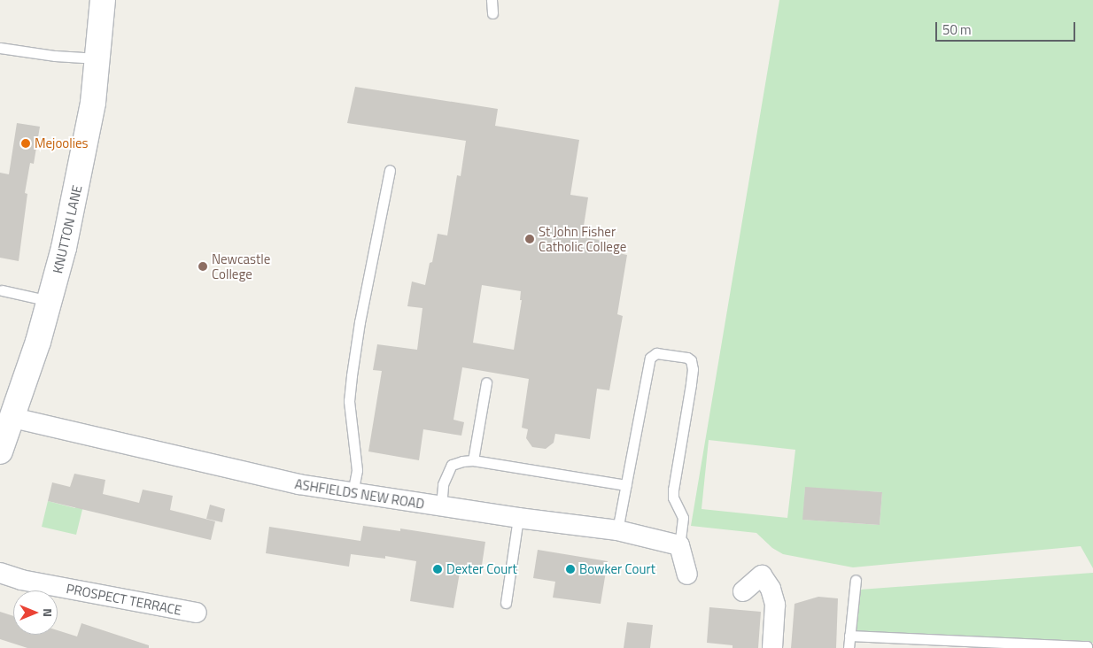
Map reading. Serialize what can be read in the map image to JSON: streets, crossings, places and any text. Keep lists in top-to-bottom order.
{
  "streets": {
    "main road": ["KNUTTON LANE"],
    "street": ["ASHFIELDS NEW ROAD", "PROSPECT TERRACE"]
  },
  "crossings": [
    ["KNUTTON LANE", "ASHFIELDS NEW ROAD"]
  ],
  "places": [
    "Mejoolies",
    "St John Fisher Catholic College",
    "Newcastle College",
    "Dexter Court",
    "Bowker Court"
  ],
  "scale_bar": "50 m",
  "north": "right"
}
